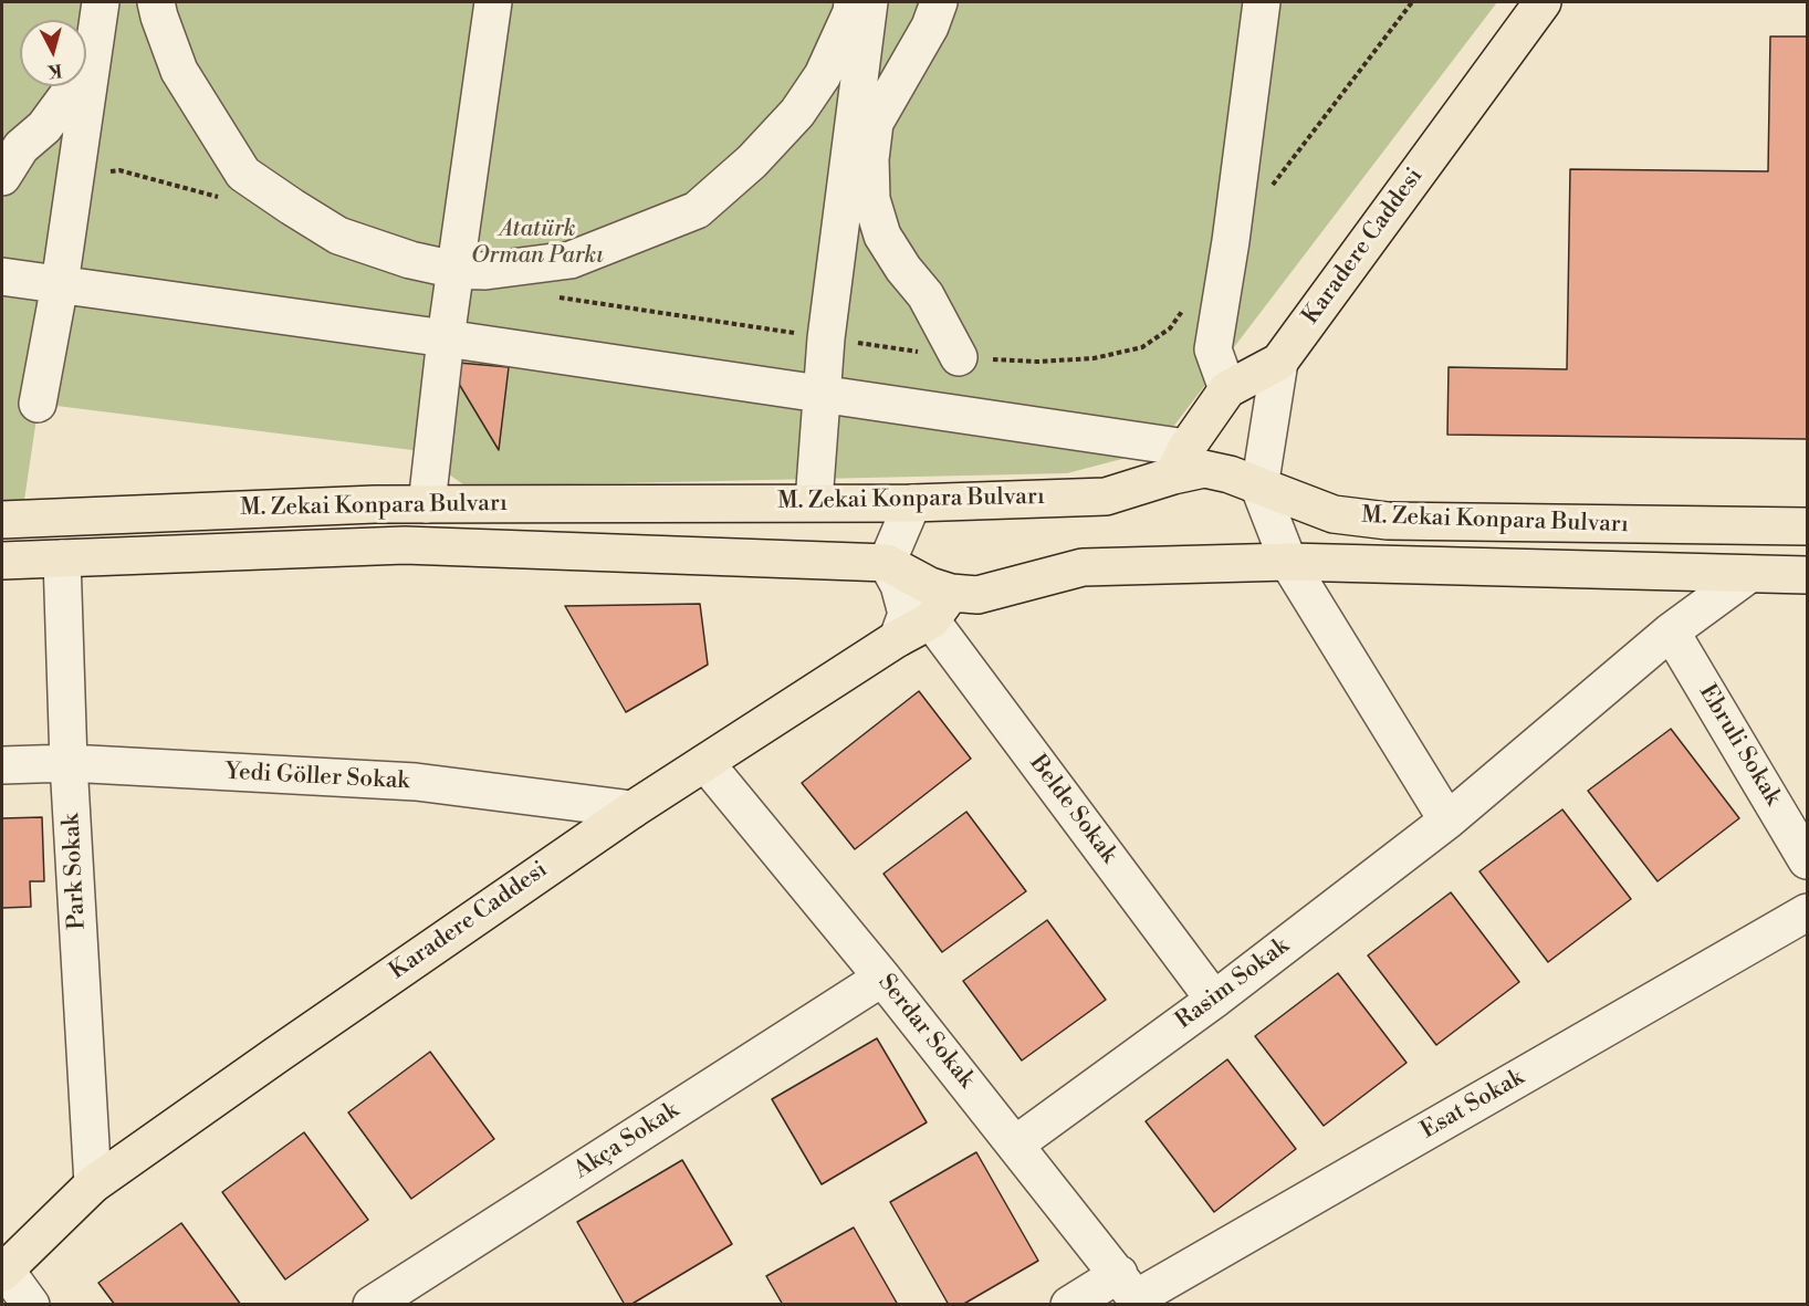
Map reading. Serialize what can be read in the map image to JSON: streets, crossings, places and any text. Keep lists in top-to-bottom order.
{
  "streets": {
    "main road": ["Karadere Caddesi", "M. Zekai Konpara Bulvarı"],
    "street": [
      "Ebruli Sokak",
      "Yedi Göller Sokak",
      "Belde Sokak",
      "Park Sokak",
      "Rasim Sokak",
      "Serdar Sokak",
      "Esat Sokak",
      "Akça Sokak"
    ]
  },
  "crossings": [
    ["Karadere Caddesi", "M. Zekai Konpara Bulvarı"],
    ["Karadere Caddesi", "Yedi Göller Sokak"],
    ["Karadere Caddesi", "Belde Sokak"],
    ["Karadere Caddesi", "Park Sokak"],
    ["Karadere Caddesi", "Serdar Sokak"],
    ["M. Zekai Konpara Bulvarı", "Belde Sokak"],
    ["M. Zekai Konpara Bulvarı", "Park Sokak"],
    ["M. Zekai Konpara Bulvarı", "Rasim Sokak"],
    ["Ebruli Sokak", "Rasim Sokak"],
    ["Yedi Göller Sokak", "Park Sokak"],
    ["Belde Sokak", "Rasim Sokak"],
    ["Rasim Sokak", "Serdar Sokak"],
    ["Serdar Sokak", "Esat Sokak"],
    ["Serdar Sokak", "Akça Sokak"]
  ],
  "parks": ["Atatürk Orman Parkı"],
  "north": "bottom"
}
